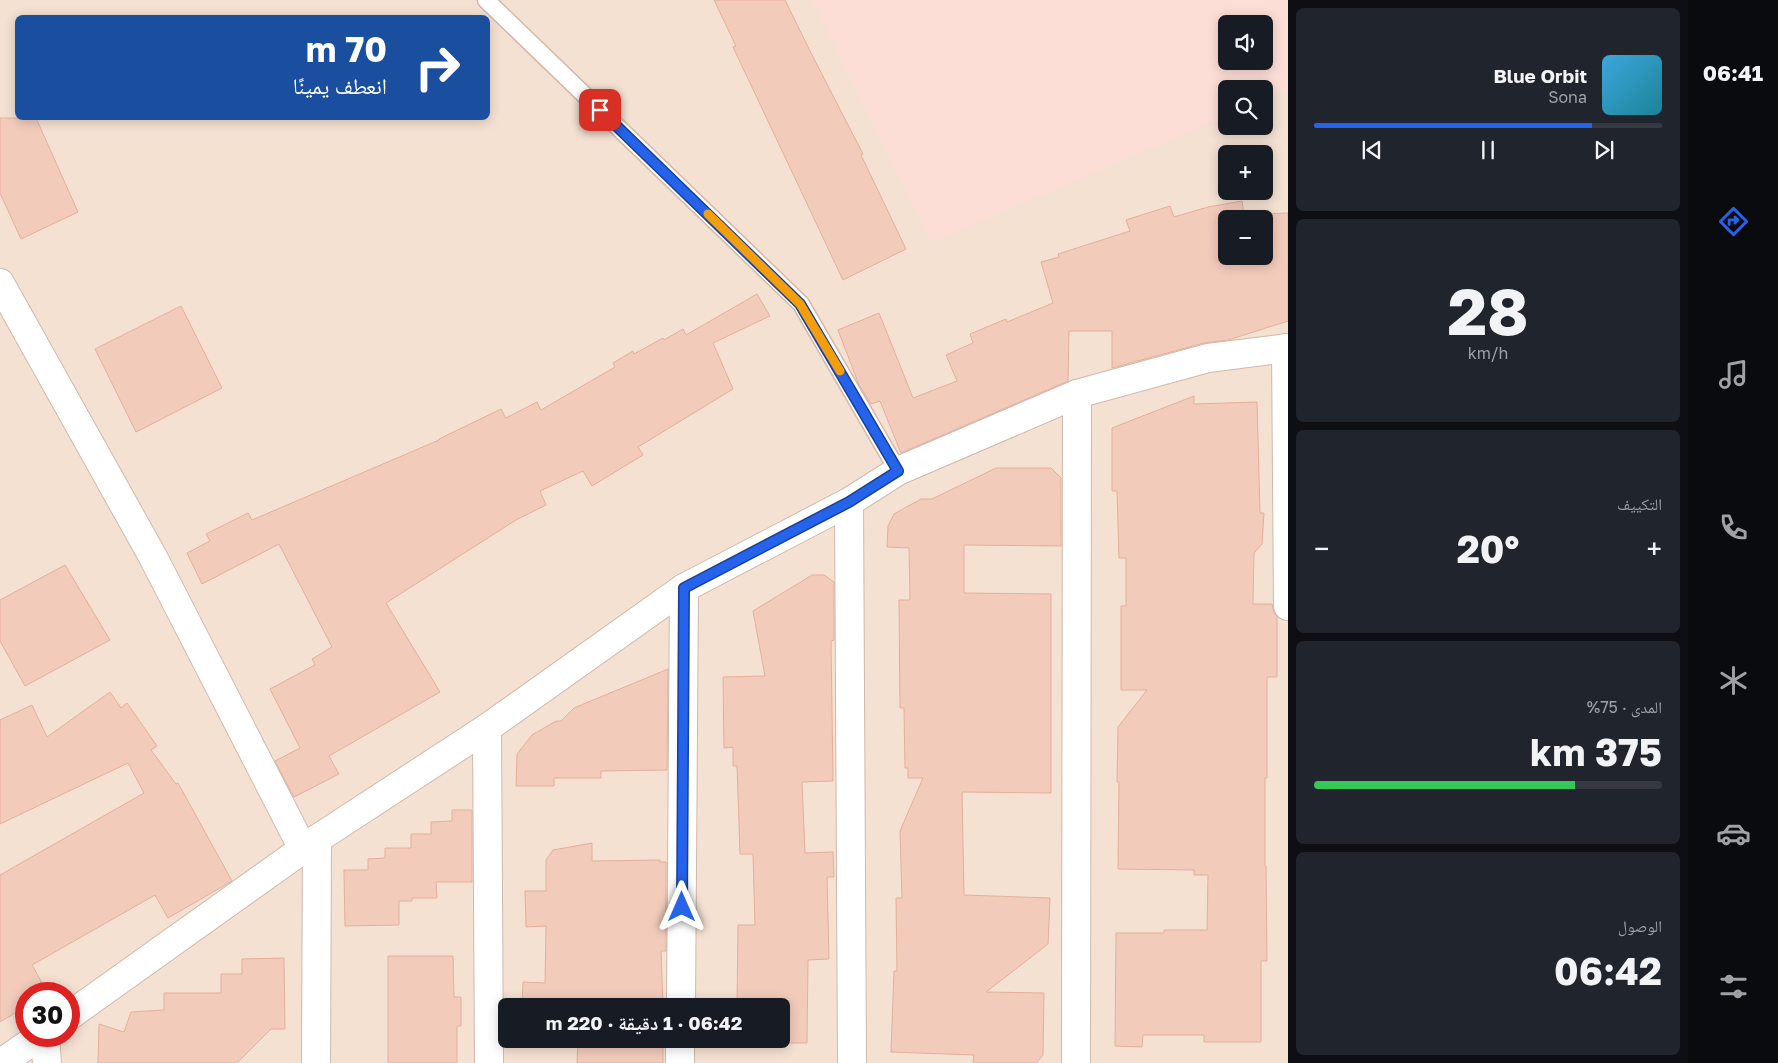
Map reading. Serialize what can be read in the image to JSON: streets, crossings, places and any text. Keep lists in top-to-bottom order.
{
  "page": {
    "tabs": "06:41",
    "map_buttons": ["+", "−"],
    "turn": ["70 m", "انعطف يمينًا"],
    "song": ["Blue Orbit", "Sona"],
    "tile": [
      ["28", "km/h"],
      "التكييف",
      ["المدى · 75%", "375 km"],
      ["الوصول", "06:42"]
    ],
    "heat": ["−", "20°", "+"],
    "limit": "30",
    "trip": "06:42 · 1 دقيقة · 220 m"
  }
}
